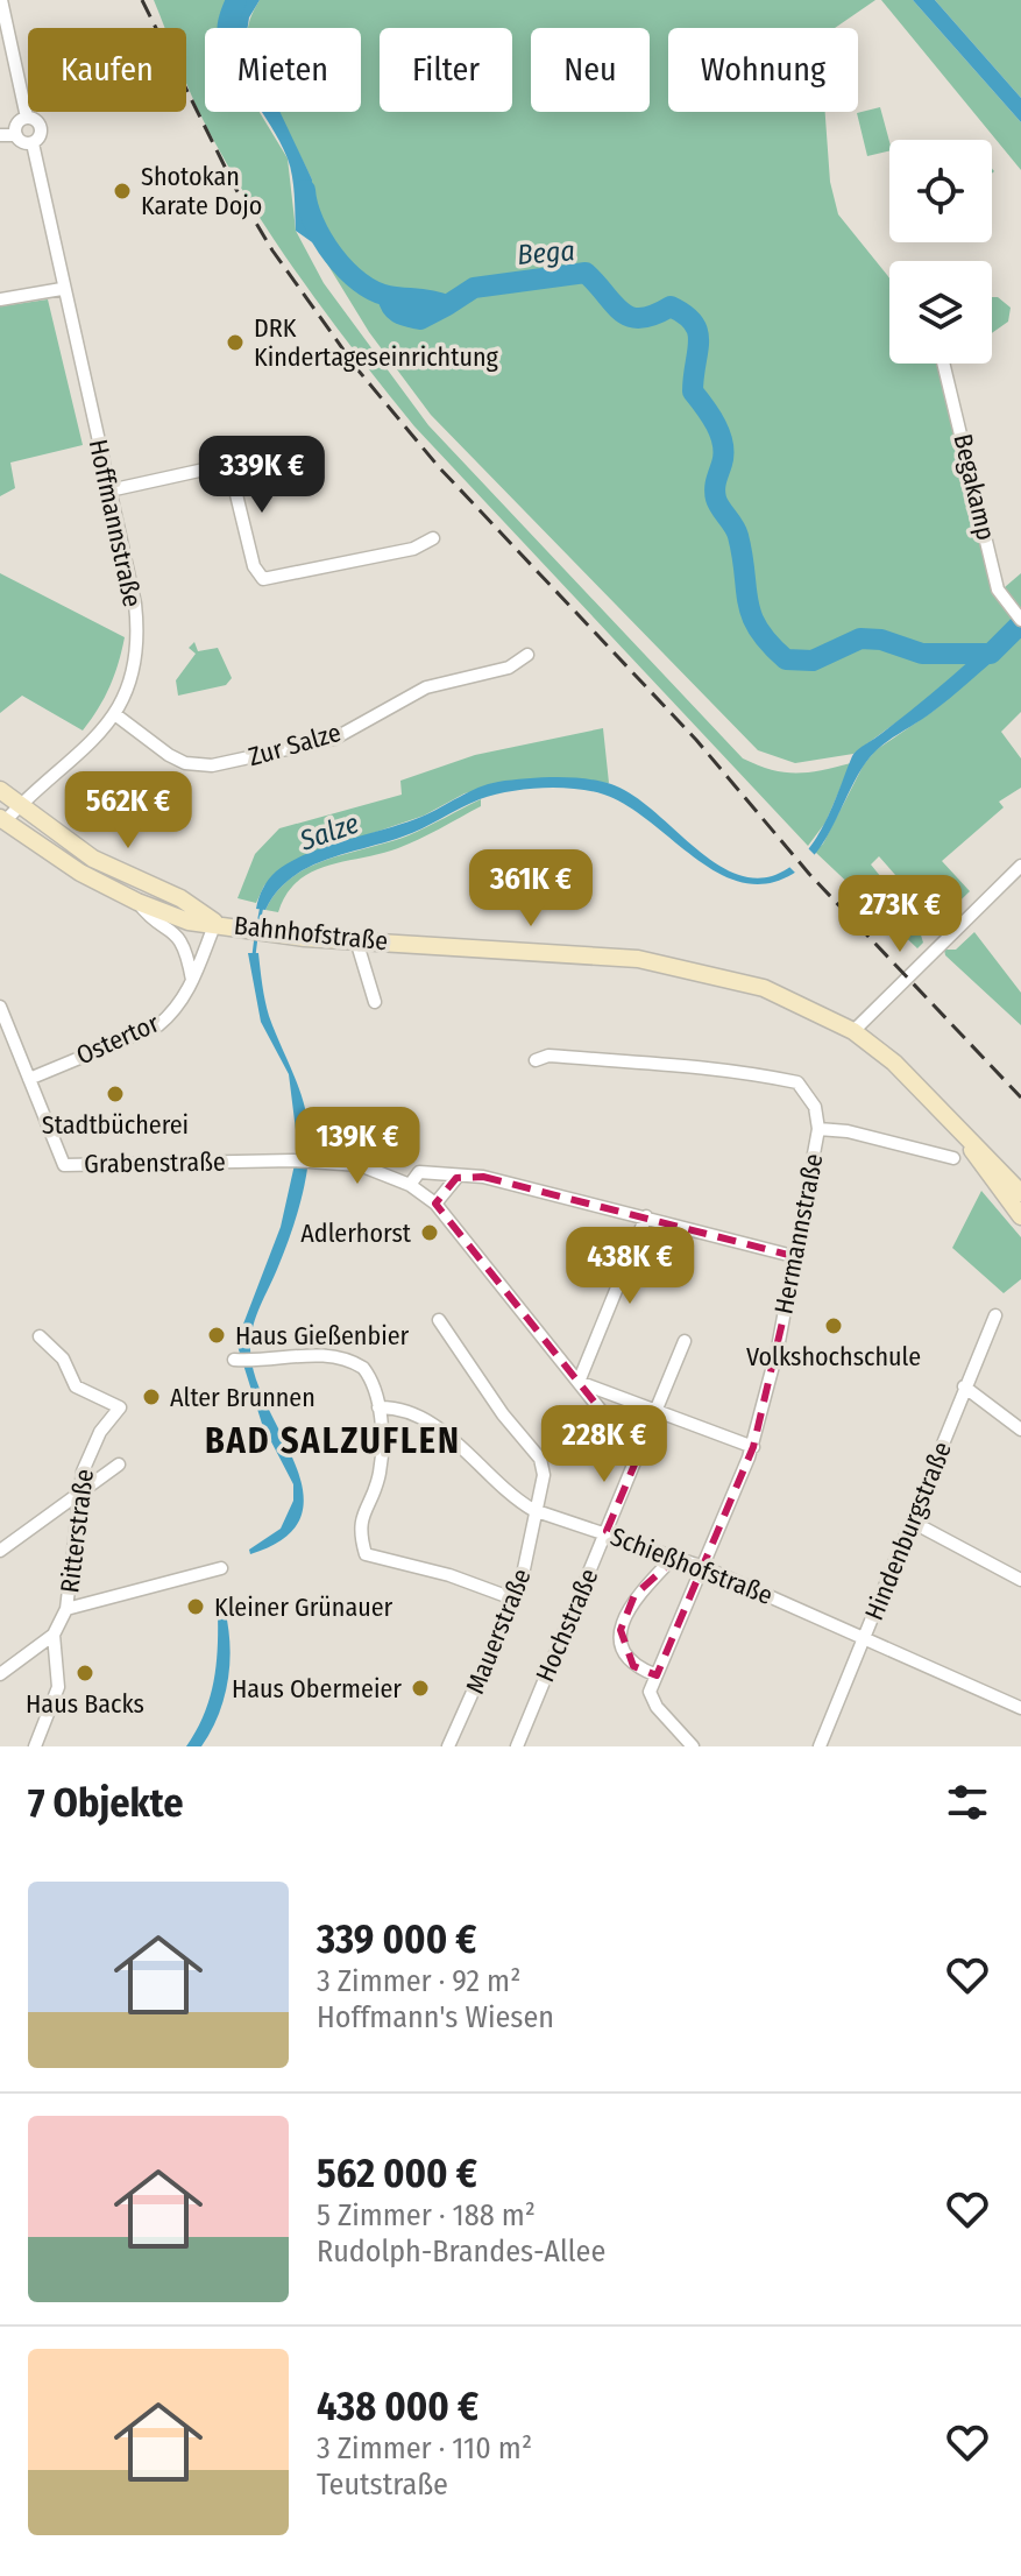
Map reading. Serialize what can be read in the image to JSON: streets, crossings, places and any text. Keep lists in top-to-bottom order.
{
  "streets": {
    "main road": ["Bahnhofstraße"],
    "street": [
      "Begakamp",
      "Hoffmannstraße",
      "Zur Salze",
      "Ostertor",
      "Grabenstraße",
      "Hermannstraße",
      "Ritterstraße",
      "Hindenburgstraße",
      "Schießhofstraße",
      "Hochstraße",
      "Mauerstraße"
    ]
  },
  "crossings": [
    ["Hoffmannstraße", "Zur Salze"],
    ["Hoffmannstraße", "Bahnhofstraße"],
    ["Bahnhofstraße", "Ostertor"],
    ["Ostertor", "Grabenstraße"],
    ["Hermannstraße", "Schießhofstraße"],
    ["Hindenburgstraße", "Schießhofstraße"],
    ["Schießhofstraße", "Hochstraße"],
    ["Schießhofstraße", "Mauerstraße"]
  ],
  "districts": ["BAD SALZUFLEN"],
  "water": ["Bega", "Salze"],
  "places": [
    "Shotokan Karate Dojo",
    "DRK Kindertageseinrichtung",
    "Stadtbücherei",
    "Adlerhorst",
    "Volkshochschule",
    "Haus Gießenbier",
    "Alter Brunnen",
    "Kleiner Grünauer",
    "Haus Backs",
    "Haus Obermeier"
  ],
  "page": {
    "chip": [
      "Kaufen",
      "Mieten",
      "Filter",
      "Neu",
      "Wohnung"
    ],
    "price": [
      "339K €",
      "562K €",
      "361K €",
      "273K €",
      "139K €",
      "438K €",
      "228K €"
    ],
    "heading": "7 Objekte",
    "list": [
      {
        "name": "339 000 €",
        "note": "3 Zimmer · 92 m² · Hoffmann's Wiesen"
      },
      {
        "name": "562 000 €",
        "note": "5 Zimmer · 188 m² · Rudolph-Brandes-Allee"
      },
      {
        "name": "438 000 €",
        "note": "3 Zimmer · 110 m² · Teutstraße"
      }
    ]
  }
}
